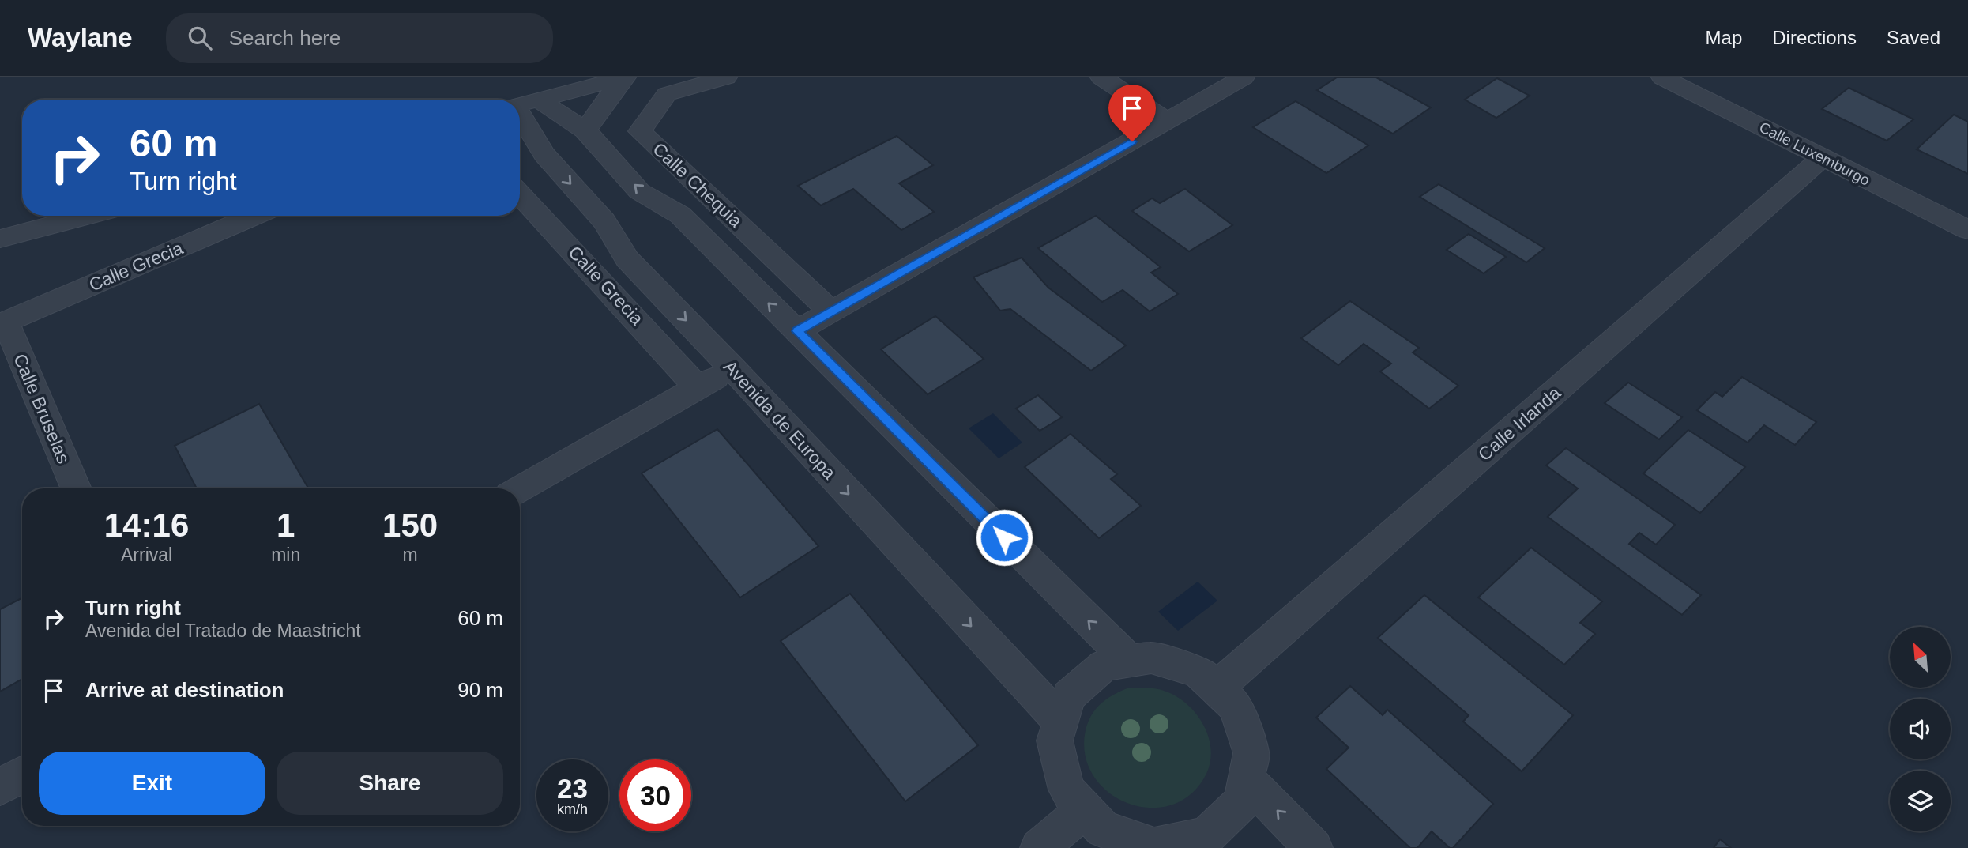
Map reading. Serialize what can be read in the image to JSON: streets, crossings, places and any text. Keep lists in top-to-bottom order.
{
  "streets": {
    "street": [
      "Calle Luxemburgo",
      "Calle Chequia",
      "Calle Grecia",
      "Calle Bruselas",
      "Avenida de Europa",
      "Calle Irlanda"
    ]
  },
  "crossings": [
    ["Calle Luxemburgo", "Calle Irlanda"],
    ["Calle Grecia", "Calle Bruselas"],
    ["Avenida de Europa", "Calle Irlanda"]
  ],
  "north": "top left",
  "page": {
    "header": "Waylane",
    "search": "Search here",
    "nav": ["Map", "Directions", "Saved"],
    "turn": ["60 m", "Turn right"],
    "eta": [
      "14:16",
      "Arrival",
      "1",
      "min",
      "150",
      "m"
    ],
    "list": [
      {
        "name": "Turn right",
        "note": "Avenida del Tratado de Maastricht",
        "value": "60 m"
      },
      {
        "name": "Arrive at destination",
        "value": "90 m"
      }
    ],
    "buttons": ["Exit", "Share"],
    "speed": "23 km/h",
    "limit": "30"
  }
}
